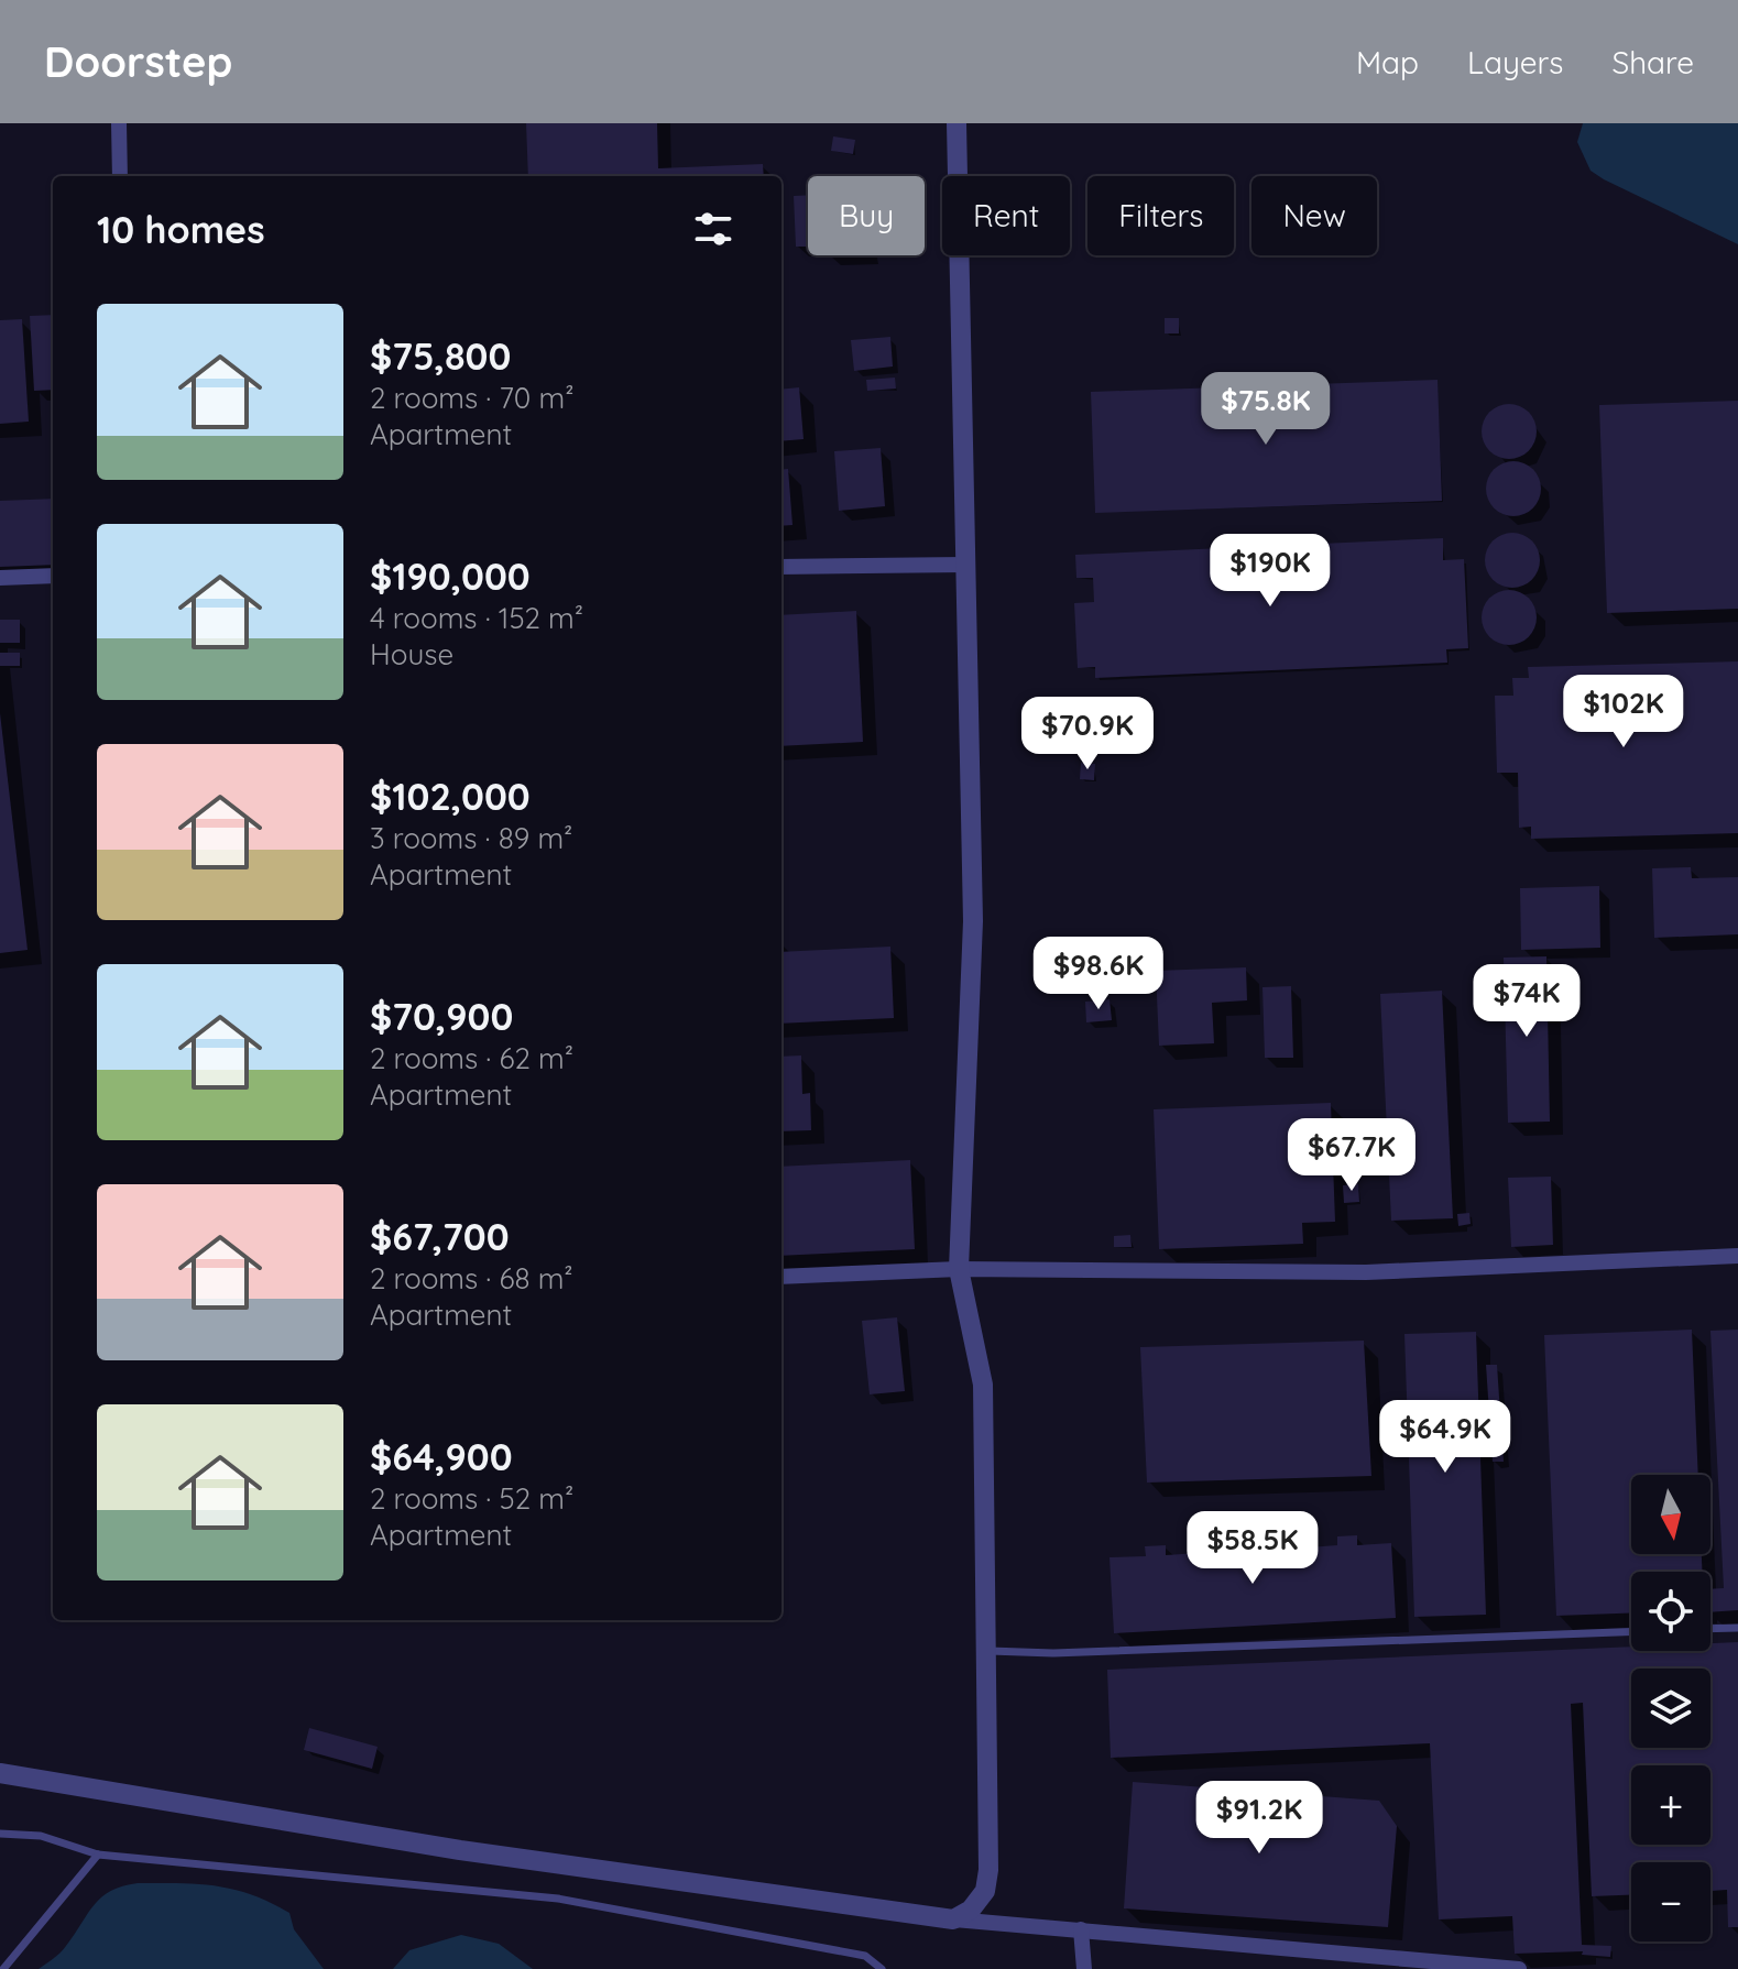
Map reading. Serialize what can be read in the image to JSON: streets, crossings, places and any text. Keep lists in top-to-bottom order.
{
  "north": "bottom",
  "page": {
    "header": "Doorstep",
    "nav": ["Map", "Layers", "Share"],
    "chip": [
      "Buy",
      "Rent",
      "Filters",
      "New"
    ],
    "heading": "10 homes",
    "list": [
      {
        "name": "$75,800",
        "note": "2 rooms · 70 m² · Apartment"
      },
      {
        "name": "$190,000",
        "note": "4 rooms · 152 m² · House"
      },
      {
        "name": "$102,000",
        "note": "3 rooms · 89 m² · Apartment"
      },
      {
        "name": "$70,900",
        "note": "2 rooms · 62 m² · Apartment"
      },
      {
        "name": "$67,700",
        "note": "2 rooms · 68 m² · Apartment"
      },
      {
        "name": "$64,900",
        "note": "2 rooms · 52 m² · Apartment"
      }
    ],
    "price": [
      "$75.8K",
      "$190K",
      "$102K",
      "$70.9K",
      "$98.6K",
      "$74K",
      "$67.7K",
      "$64.9K",
      "$58.5K",
      "$91.2K"
    ],
    "map_buttons": ["+", "−"]
  }
}
